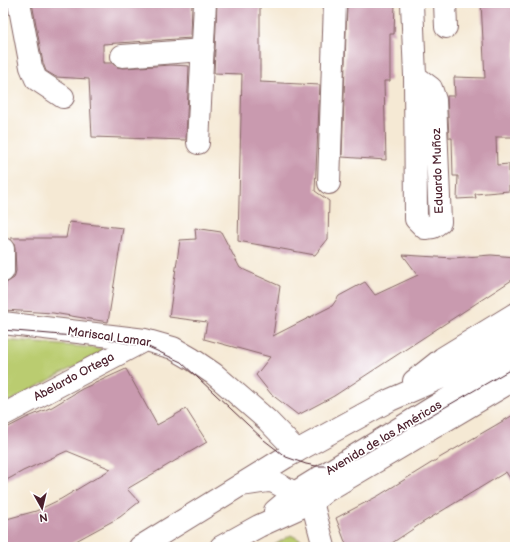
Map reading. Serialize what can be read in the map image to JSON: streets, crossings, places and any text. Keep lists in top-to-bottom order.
{
  "streets": {
    "street": [
      "Eduardo Muñoz",
      "Mariscal Lamar",
      "Abelardo Ortega",
      "Avenida de las Américas"
    ]
  },
  "crossings": [
    ["Mariscal Lamar", "Abelardo Ortega"],
    ["Mariscal Lamar", "Avenida de las Américas"]
  ],
  "north": "bottom"
}
